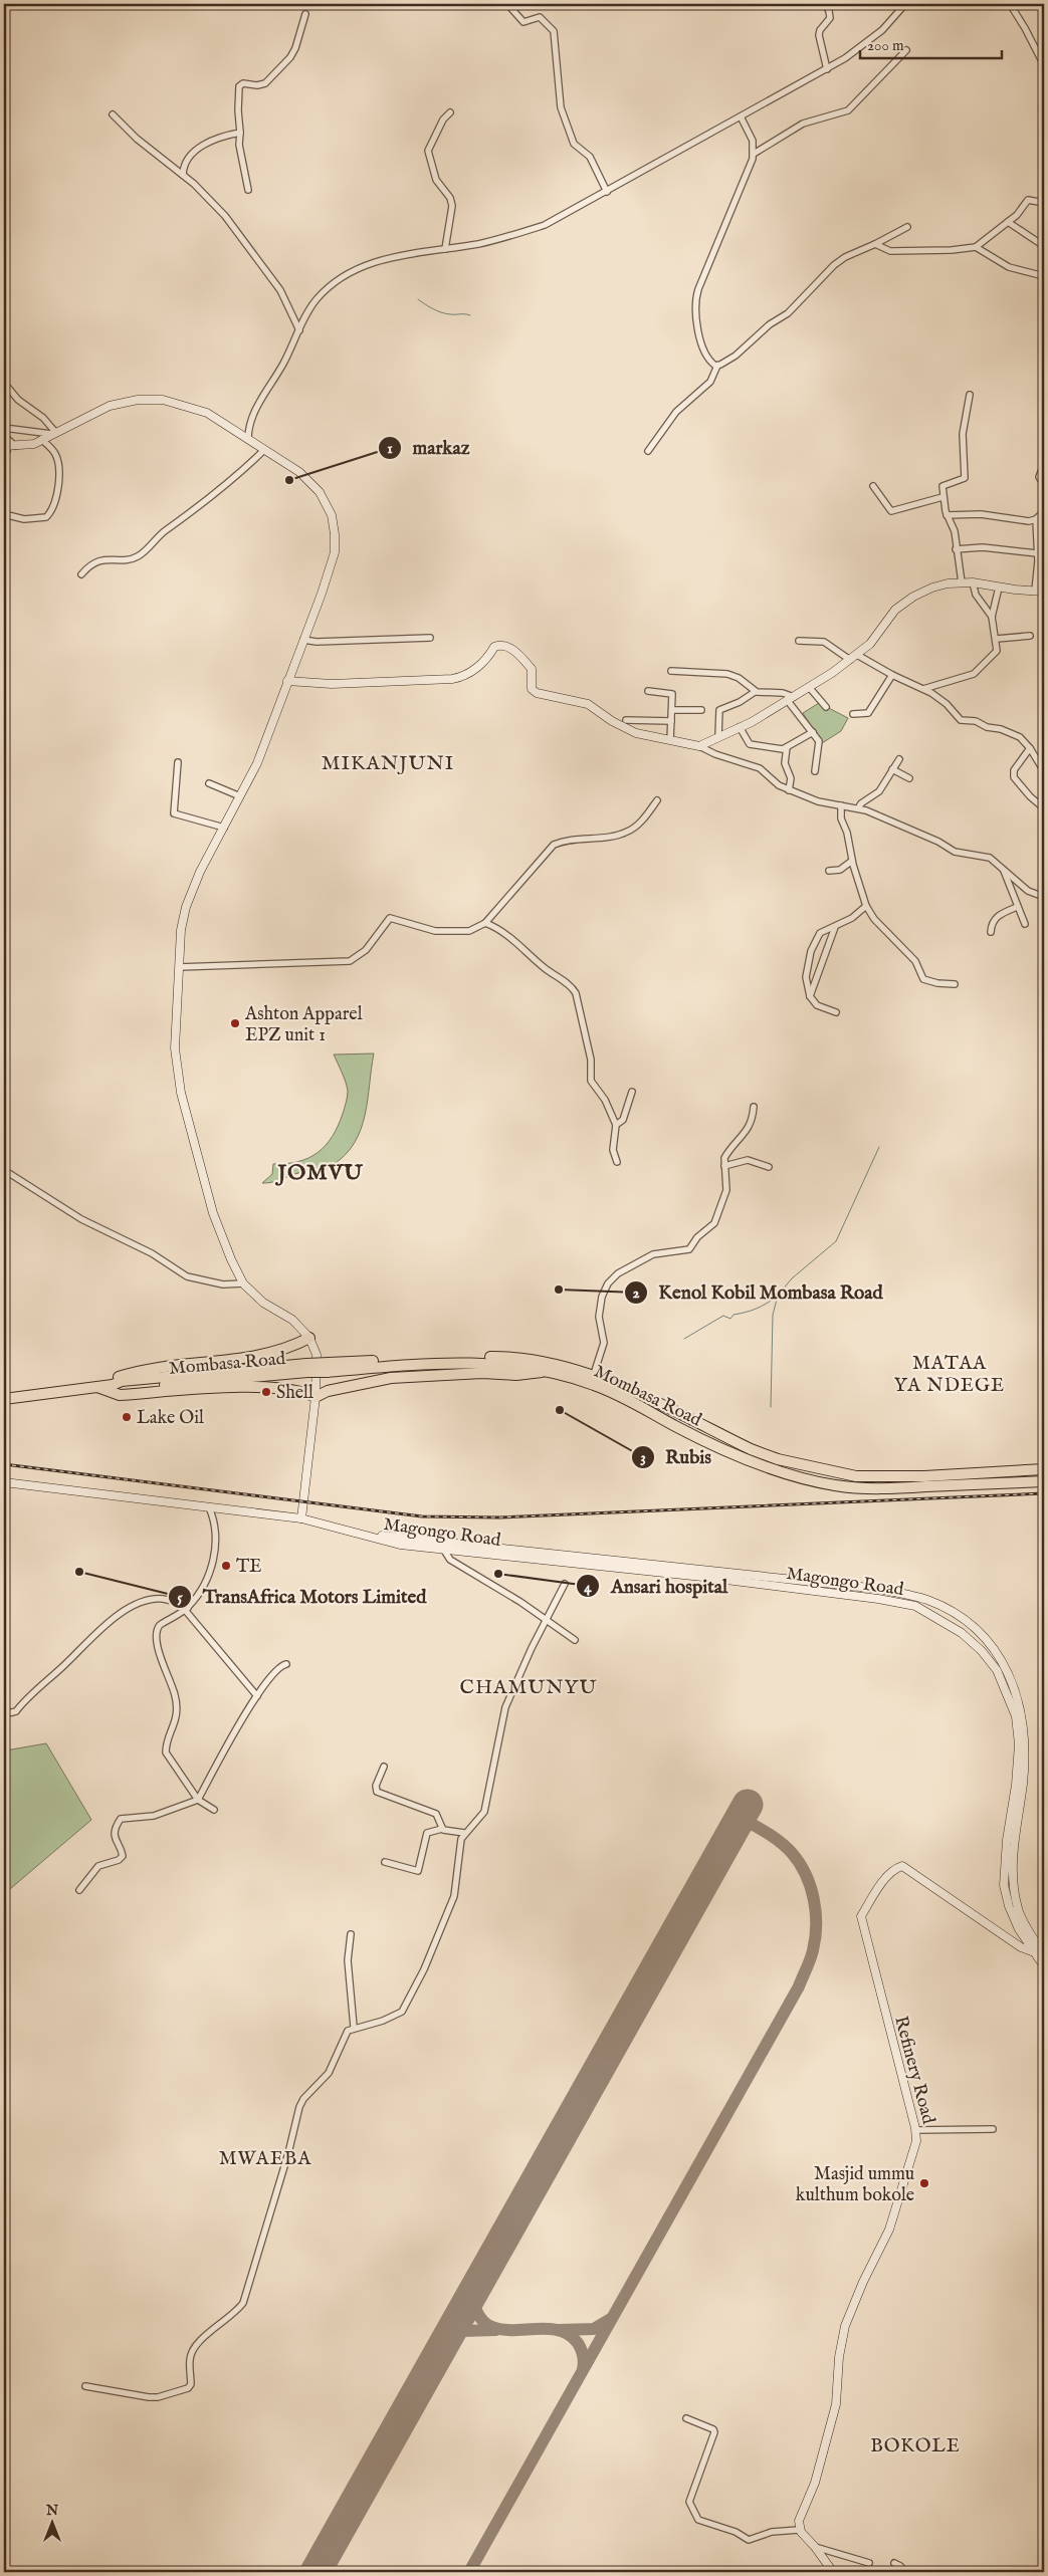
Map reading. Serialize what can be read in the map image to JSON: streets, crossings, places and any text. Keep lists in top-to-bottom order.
{
  "streets": {
    "highway": ["Mombasa Road"],
    "main road": ["Magongo Road", "Refinery Road"]
  },
  "crossings": [
    ["Magongo Road", "Refinery Road"]
  ],
  "districts": [
    "MIKANJUNI",
    "JOMVU",
    "MATAA YA NDEGE",
    "CHAMUNYU",
    "MWAEBA",
    "BOKOLE"
  ],
  "places": [
    "markaz",
    "Ashton Apparel EPZ unit 1",
    "Kenol Kobil Mombasa Road",
    "Shell",
    "Rubis",
    "Lake Oil",
    "TE",
    "TransAfrica Motors Limited",
    "Ansari hospital",
    "Masjid ummu kulthum bokole"
  ],
  "scale_bar": "200 m",
  "north": "top"
}
